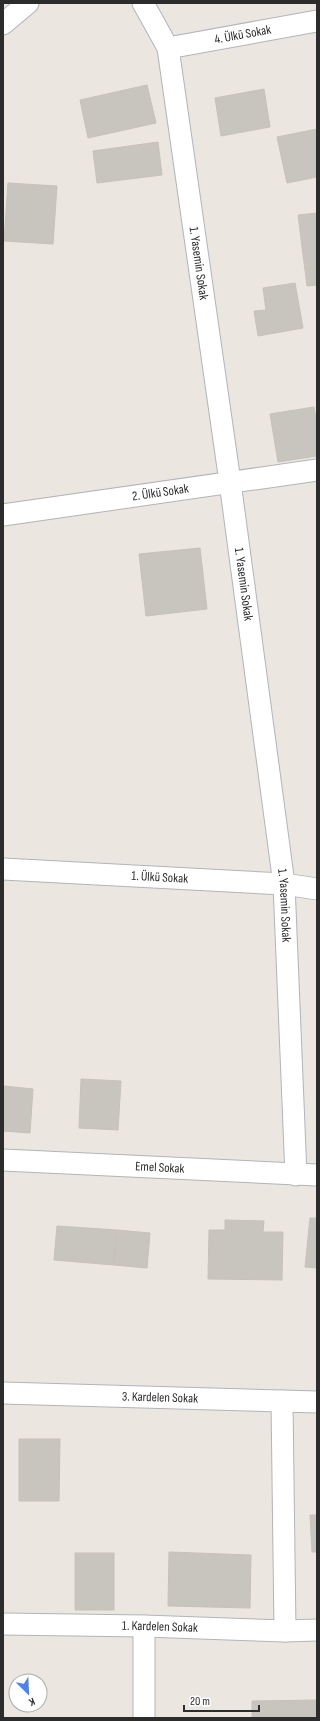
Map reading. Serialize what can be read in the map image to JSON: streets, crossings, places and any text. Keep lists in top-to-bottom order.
{
  "streets": {
    "street": [
      "4. Ülkü Sokak",
      "1. Yasemin Sokak",
      "2. Ülkü Sokak",
      "1. Ülkü Sokak",
      "Emel Sokak",
      "3. Kardelen Sokak",
      "1. Kardelen Sokak"
    ]
  },
  "crossings": [
    ["4. Ülkü Sokak", "1. Yasemin Sokak"],
    ["1. Yasemin Sokak", "2. Ülkü Sokak"],
    ["1. Yasemin Sokak", "1. Ülkü Sokak"],
    ["1. Yasemin Sokak", "Emel Sokak"]
  ],
  "scale_bar": "20 m",
  "north": "bottom right"
}
